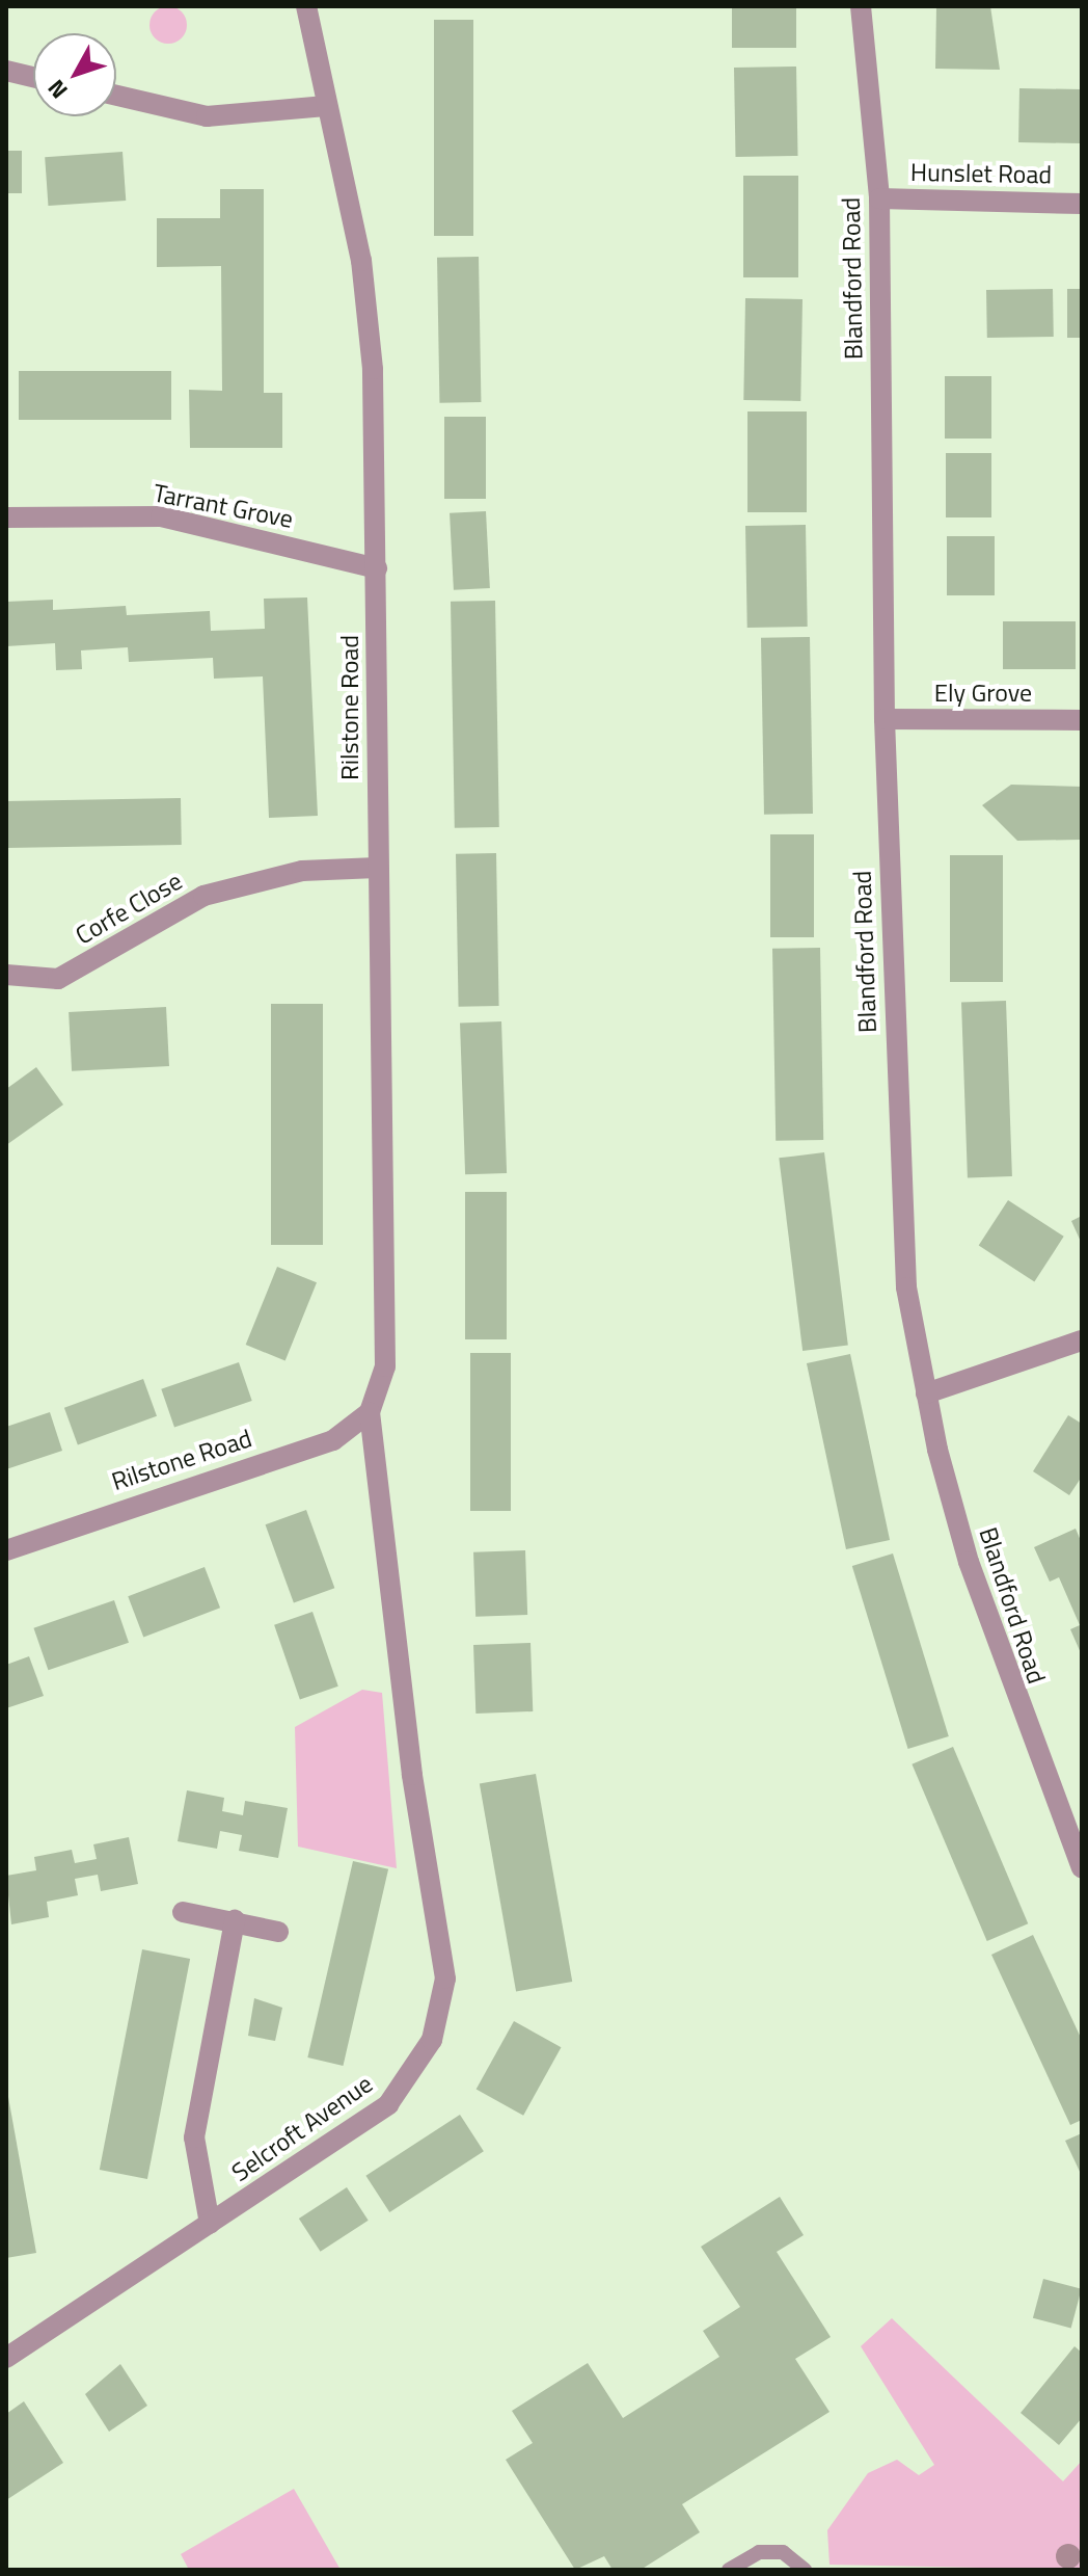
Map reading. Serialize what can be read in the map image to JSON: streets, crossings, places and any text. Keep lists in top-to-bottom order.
{
  "streets": {
    "street": [
      "Hunslet Road",
      "Blandford Road",
      "Tarrant Grove",
      "Ely Grove",
      "Rilstone Road",
      "Corfe Close",
      "Selcroft Avenue"
    ]
  },
  "crossings": [
    ["Hunslet Road", "Blandford Road"],
    ["Blandford Road", "Ely Grove"],
    ["Tarrant Grove", "Rilstone Road"],
    ["Rilstone Road", "Corfe Close"],
    ["Rilstone Road", "Selcroft Avenue"]
  ],
  "north": "bottom left"
}
